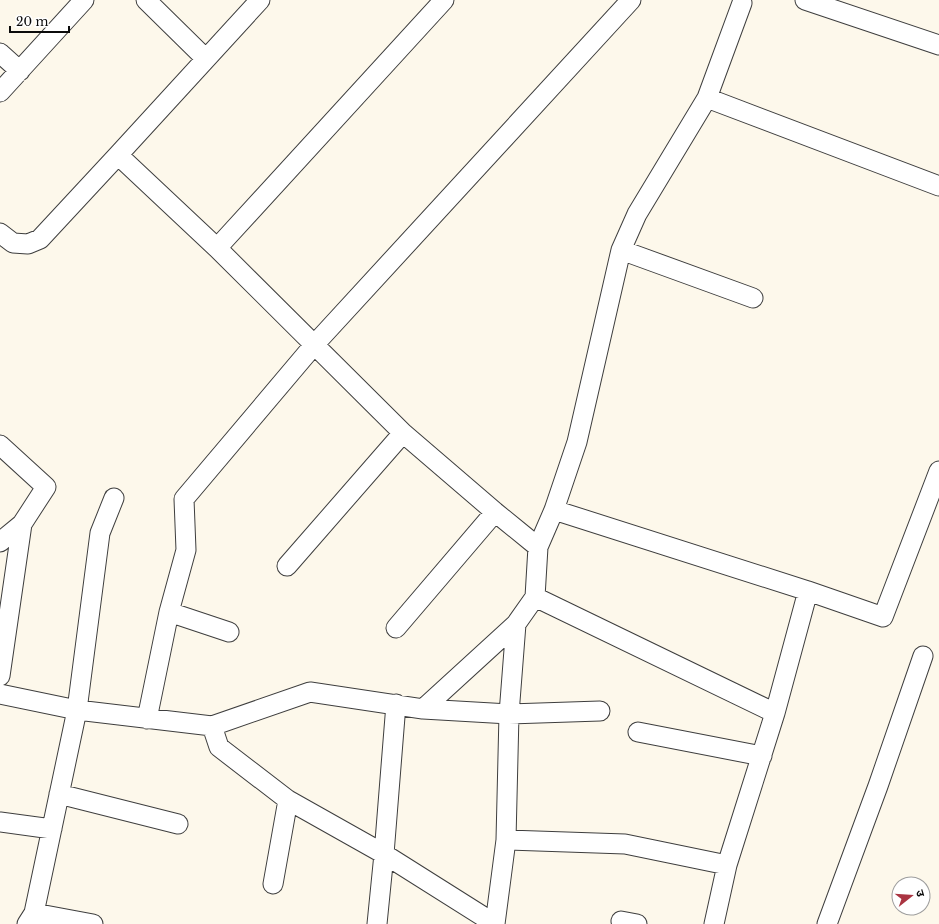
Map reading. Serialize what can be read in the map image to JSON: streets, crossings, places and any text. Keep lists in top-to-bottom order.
{
  "scale_bar": "20 m",
  "north": "right"
}
